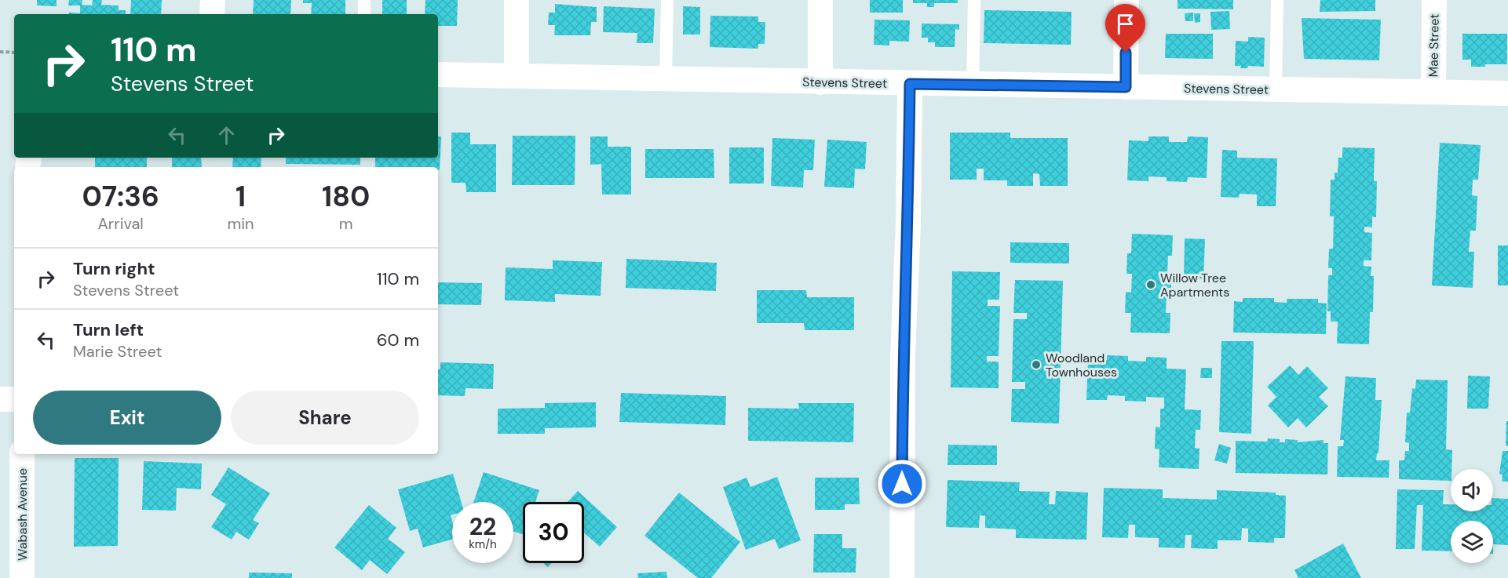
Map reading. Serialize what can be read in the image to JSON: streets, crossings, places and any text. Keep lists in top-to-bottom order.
{
  "streets": {
    "street": ["Mae Street", "Stevens Street", "Wabash Avenue"]
  },
  "crossings": [
    ["Mae Street", "Stevens Street"]
  ],
  "places": ["Willow Tree Apartments", "Woodland Townhouses"],
  "page": {
    "turn": ["110 m", "Stevens Street"],
    "eta": [
      "07:36",
      "Arrival",
      "1",
      "min",
      "180",
      "m"
    ],
    "list": [
      {
        "name": "Turn right",
        "note": "Stevens Street",
        "value": "110 m"
      },
      {
        "name": "Turn left",
        "note": "Marie Street",
        "value": "60 m"
      }
    ],
    "buttons": ["Exit", "Share"],
    "speed": "22 km/h",
    "limit": "30"
  }
}
